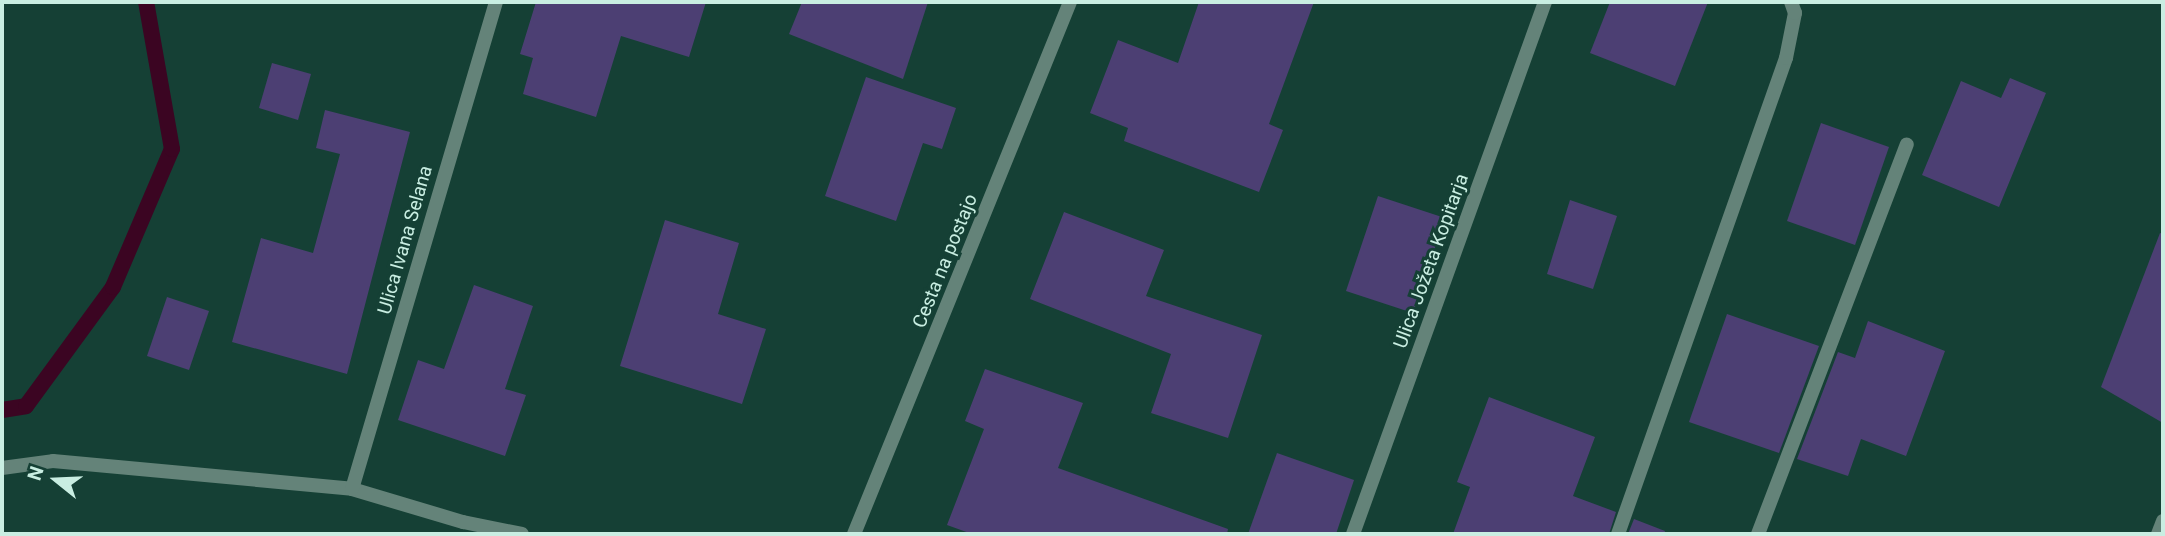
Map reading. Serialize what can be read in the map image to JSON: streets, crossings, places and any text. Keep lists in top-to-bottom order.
{
  "streets": {
    "street": ["Ulica Ivana Selana", "Cesta na postajo", "Ulica Jožeta Kopitarja"]
  },
  "north": "left"
}
